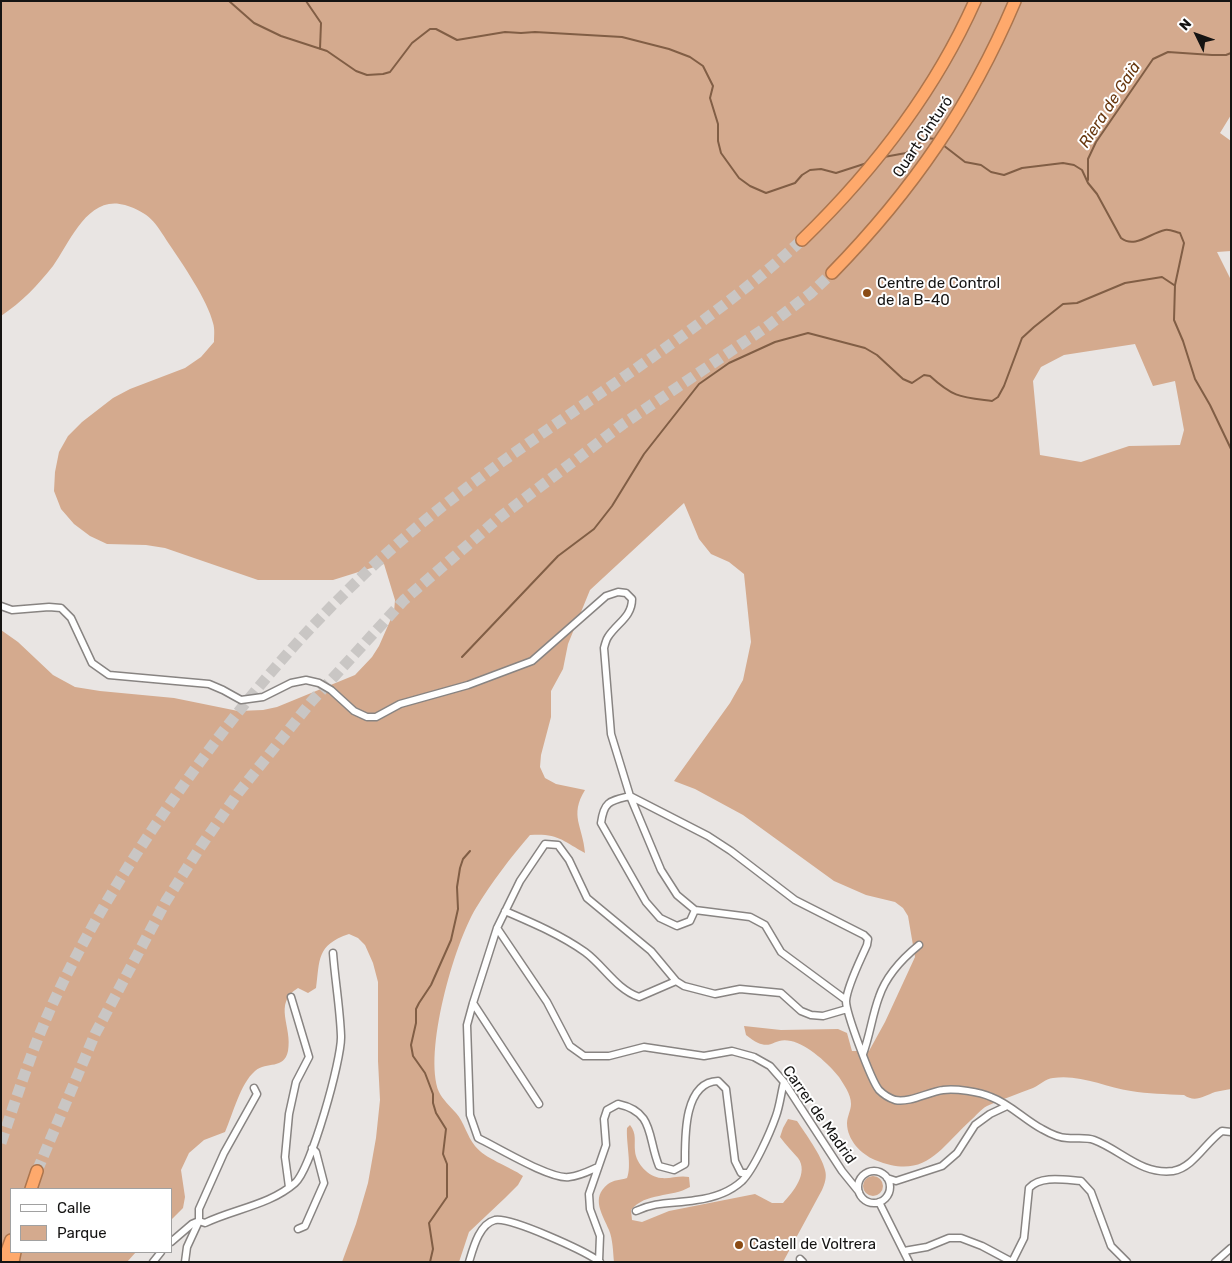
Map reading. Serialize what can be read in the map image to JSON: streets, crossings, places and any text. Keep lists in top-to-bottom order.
{
  "streets": {
    "highway": ["Quart Cinturó"],
    "street": ["Carrer de Madrid"]
  },
  "water": ["Riera de Gaià"],
  "places": ["Centre de Control de la B-40", "Castell de Voltrera"],
  "legend": ["Calle", "Parque"],
  "north": "top left"
}
